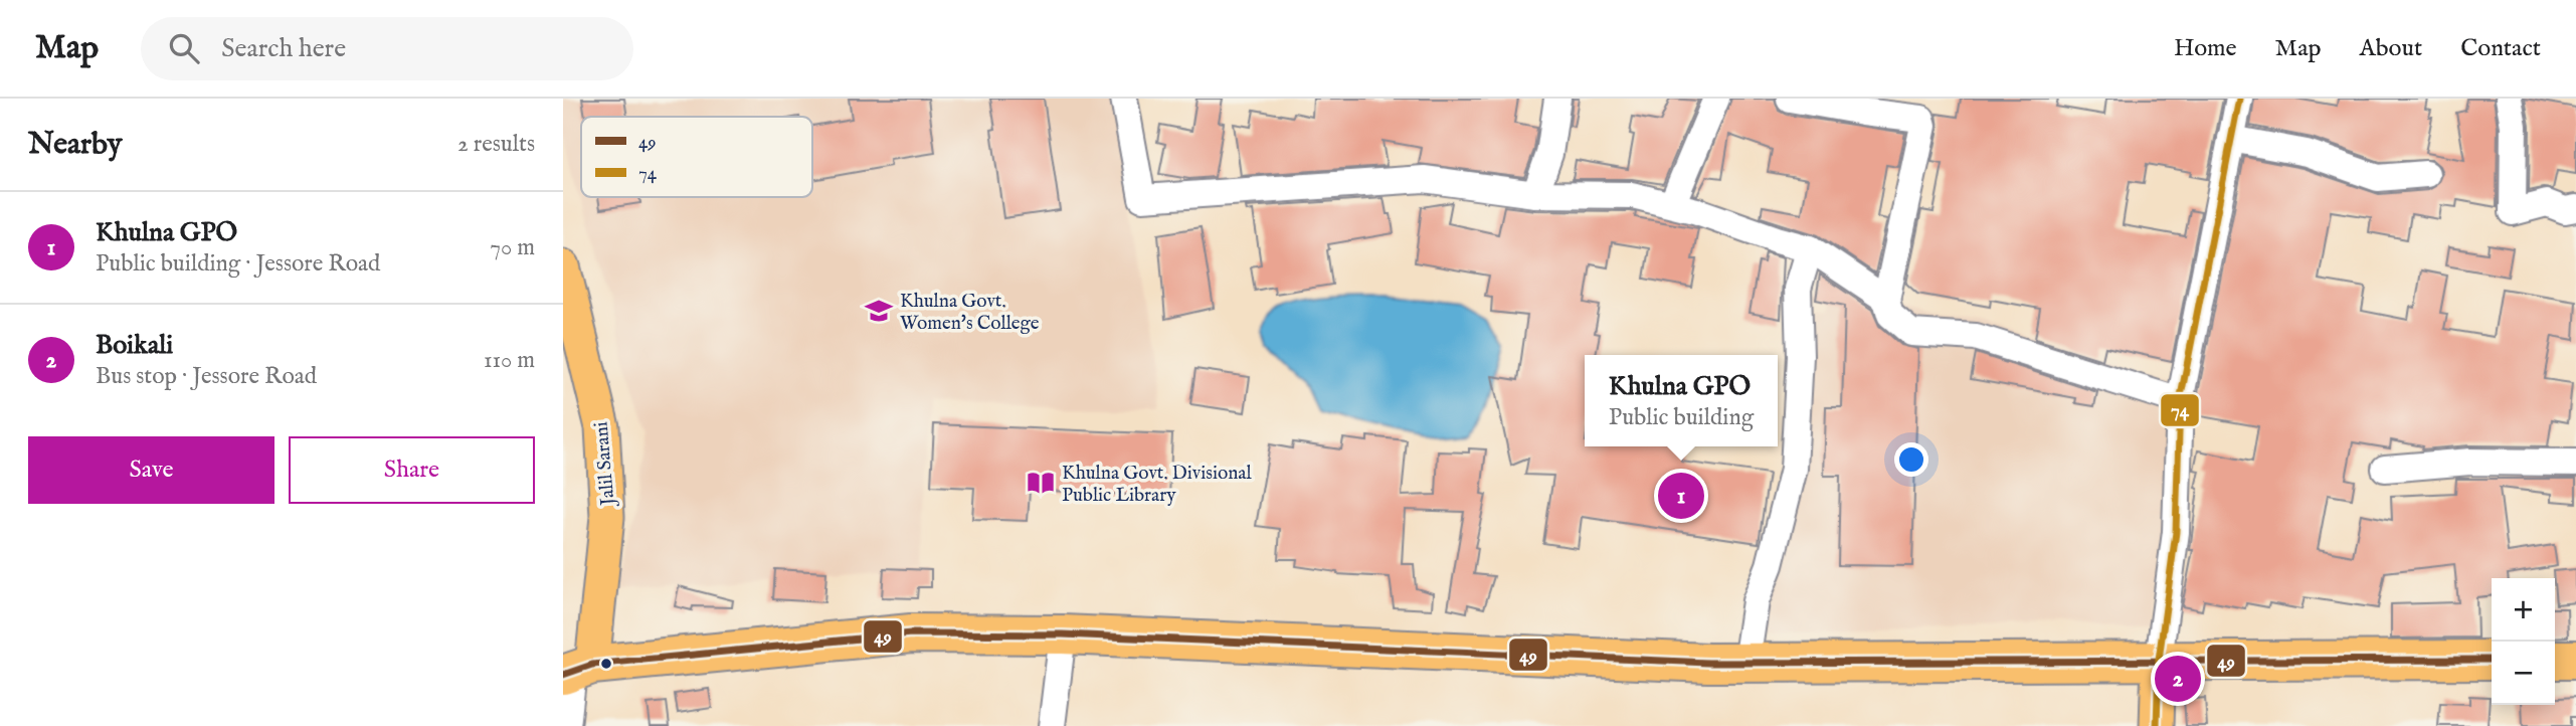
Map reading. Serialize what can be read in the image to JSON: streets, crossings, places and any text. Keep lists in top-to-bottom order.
{
  "streets": {
    "main road": ["Jalil Sarani"]
  },
  "places": {
    "school or university": ["Khulna Govt. Women's College"],
    "library": ["Khulna Govt. Divisional Public Library"]
  },
  "lines": ["transit line 74", "transit line 49"],
  "legend": ["49", "74"],
  "page": {
    "header": "Map",
    "search": "Search here",
    "nav": [
      "Home",
      "Map",
      "About",
      "Contact"
    ],
    "heading": ["Nearby", "2 results"],
    "list": [
      {
        "mark": "1",
        "name": "Khulna GPO",
        "note": "Public building · Jessore Road",
        "value": "70 m"
      },
      {
        "mark": "2",
        "name": "Boikali",
        "note": "Bus stop · Jessore Road",
        "value": "110 m"
      }
    ],
    "popup": ["Khulna GPO", "Public building"],
    "buttons": ["Save", "Share"],
    "pins": ["1", "2"],
    "map_buttons": ["+", "−"]
  }
}
